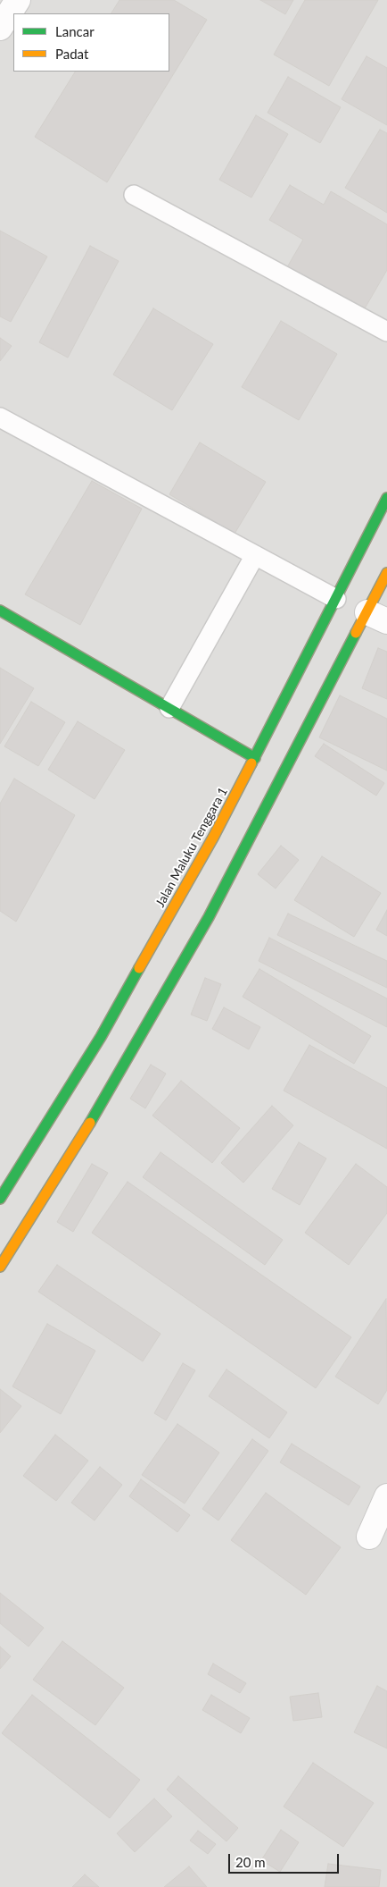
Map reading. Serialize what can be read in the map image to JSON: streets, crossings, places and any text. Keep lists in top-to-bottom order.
{
  "streets": {
    "main road": ["Jalan Maluku Tenggara 1"]
  },
  "legend": ["Lancar", "Padat"],
  "scale_bar": "20 m"
}
